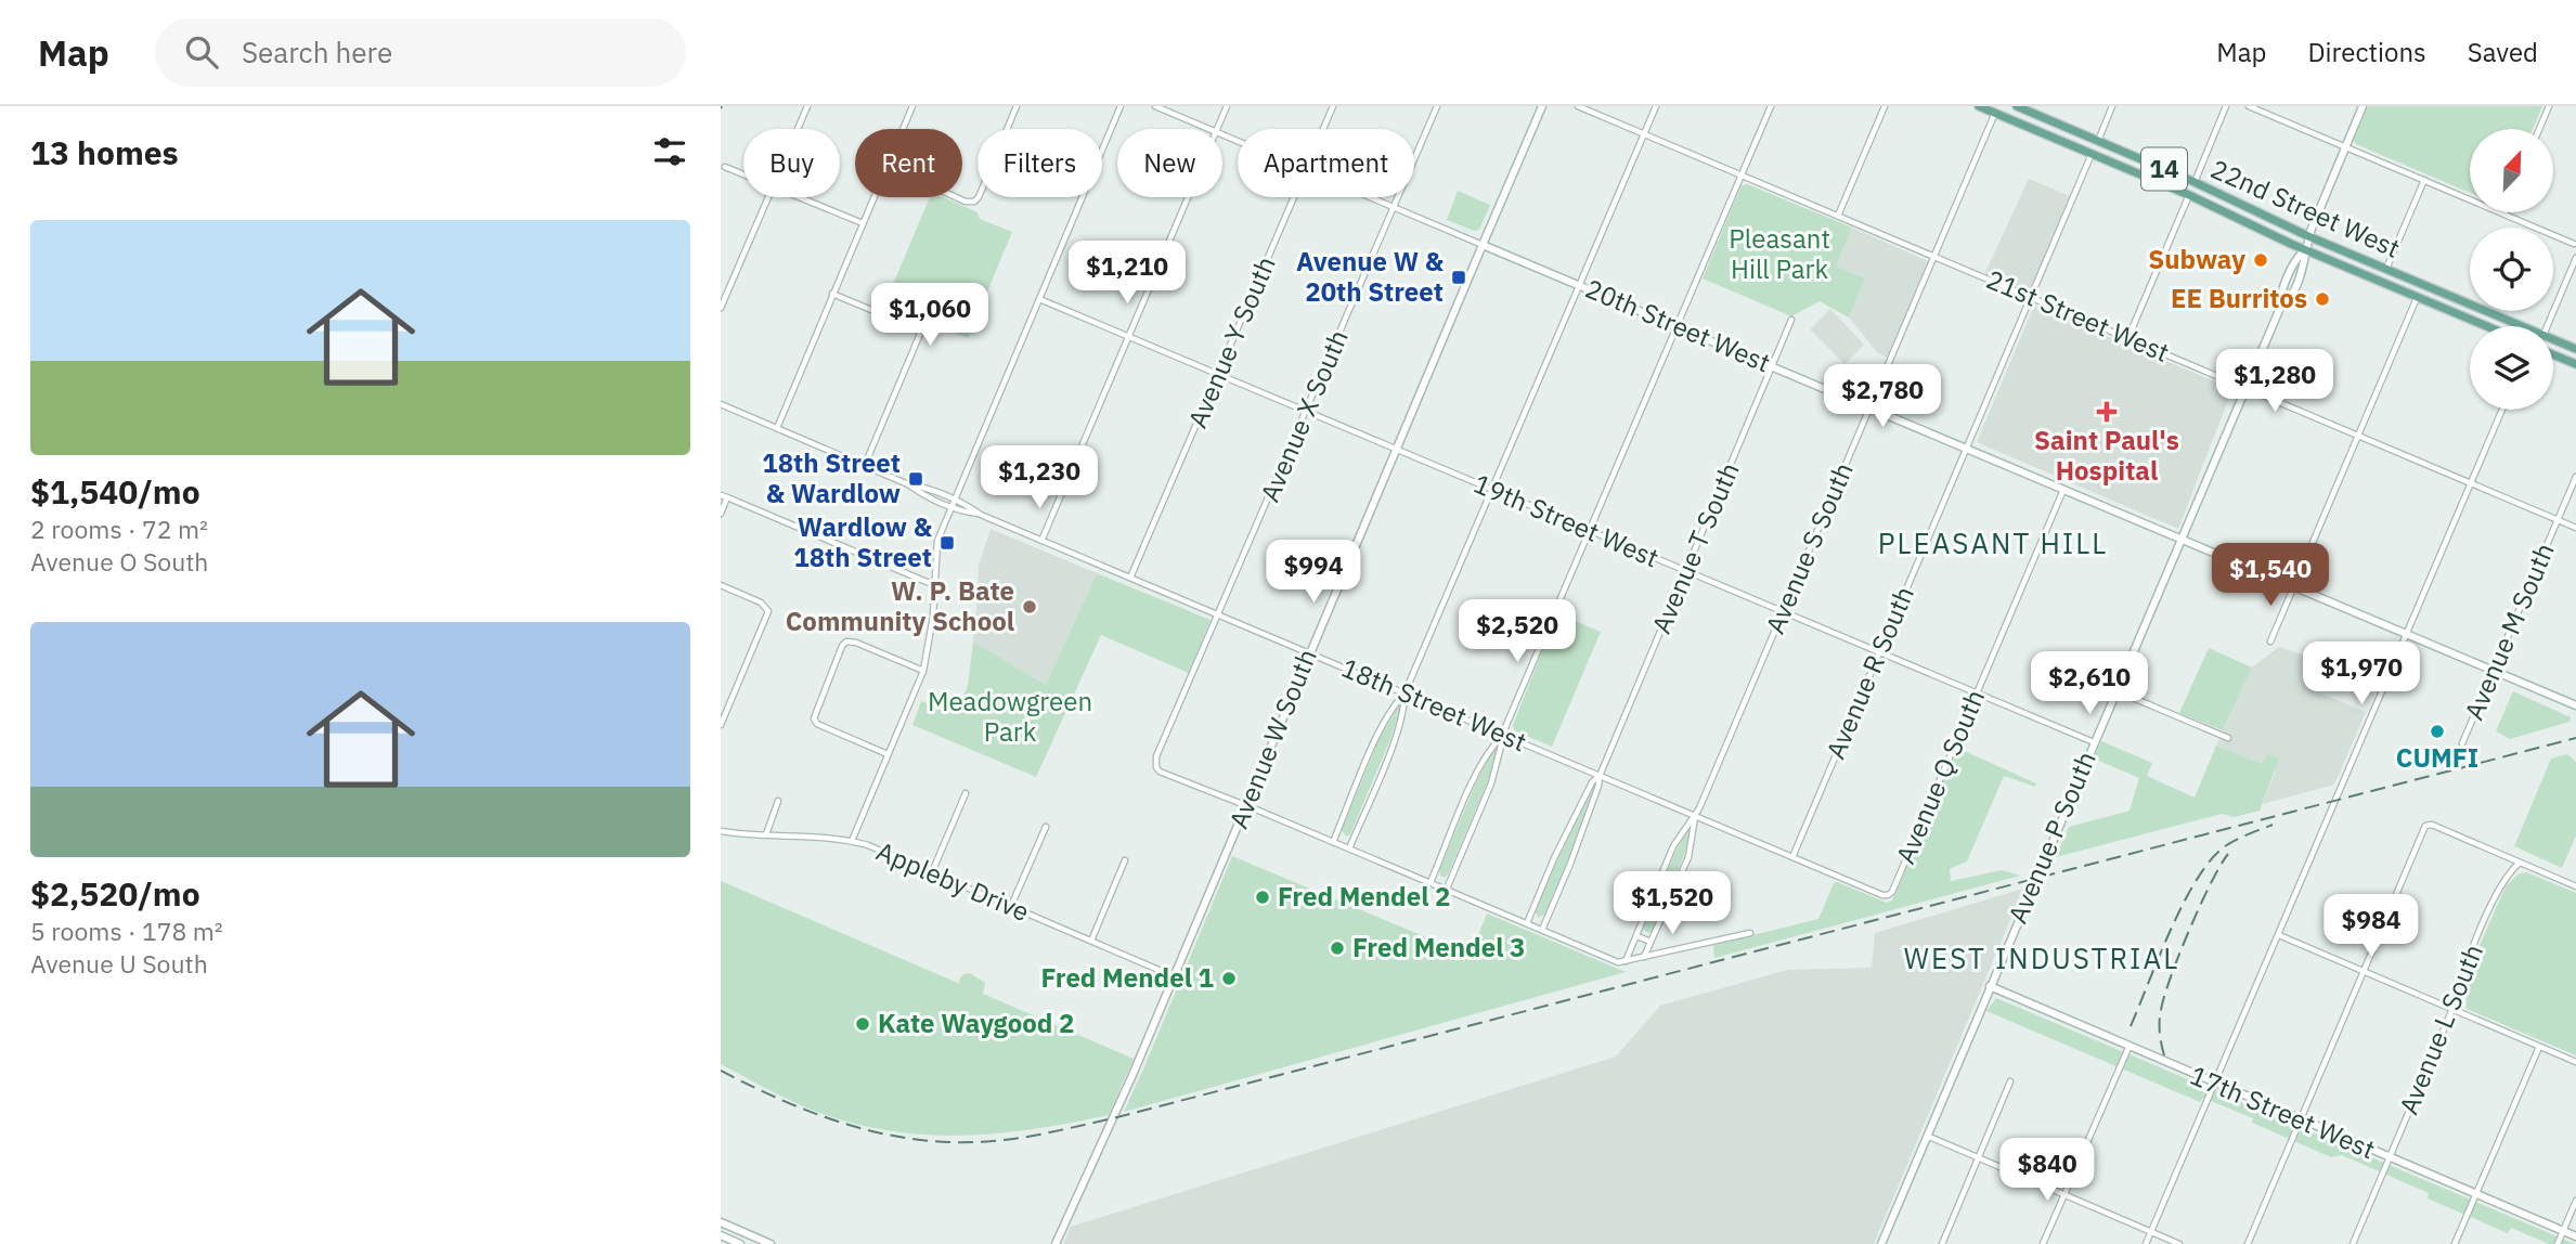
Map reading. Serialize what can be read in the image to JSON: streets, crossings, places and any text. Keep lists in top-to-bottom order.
{
  "streets": {
    "main road": [
      "14",
      "22nd Street West",
      "20th Street West",
      "Avenue W South",
      "Avenue P South",
      "17th Street West"
    ],
    "street": [
      "21st Street West",
      "Avenue Y South",
      "Avenue X South",
      "19th Street West",
      "Avenue T South",
      "Avenue S South",
      "Avenue M South",
      "Avenue R South",
      "18th Street West",
      "Avenue Q South",
      "Appleby Drive",
      "Avenue L South"
    ]
  },
  "crossings": [
    ["22nd Street West", "Avenue S South"],
    ["22nd Street West", "Avenue R South"],
    ["22nd Street West", "Avenue P South"],
    ["21st Street West", "Avenue S South"],
    ["21st Street West", "Avenue M South"],
    ["21st Street West", "Avenue R South"],
    ["21st Street West", "Avenue P South"],
    ["20th Street West", "Avenue X South"],
    ["20th Street West", "Avenue T South"],
    ["20th Street West", "Avenue S South"],
    ["20th Street West", "Avenue M South"],
    ["20th Street West", "Avenue R South"],
    ["20th Street West", "Avenue W South"],
    ["20th Street West", "Avenue Q South"],
    ["20th Street West", "Avenue P South"],
    ["Avenue Y South", "19th Street West"],
    ["Avenue Y South", "18th Street West"],
    ["Avenue X South", "19th Street West"],
    ["Avenue X South", "18th Street West"],
    ["Avenue X South", "Avenue W South"],
    ["19th Street West", "Avenue T South"],
    ["19th Street West", "Avenue S South"],
    ["19th Street West", "Avenue R South"],
    ["19th Street West", "Avenue W South"],
    ["19th Street West", "Avenue Q South"],
    ["19th Street West", "Avenue P South"],
    ["Avenue T South", "18th Street West"],
    ["Avenue S South", "18th Street West"],
    ["Avenue R South", "18th Street West"],
    ["18th Street West", "Avenue W South"],
    ["18th Street West", "Avenue Q South"],
    ["Avenue W South", "Appleby Drive"],
    ["Avenue P South", "17th Street West"],
    ["Avenue L South", "17th Street West"]
  ],
  "districts": ["PLEASANT HILL", "WEST INDUSTRIAL"],
  "parks": ["Pleasant Hill Park", "Meadowgreen Park"],
  "places": {
    "other": [
      "Subway",
      "EE Burritos",
      "W. P. Bate Community School",
      "CUMFI",
      "Fred Mendel 2",
      "Fred Mendel 3",
      "Fred Mendel 1",
      "Kate Waygood 2"
    ],
    "transit": ["Avenue W & 20th Street", "18th Street & Wardlow", "Wardlow & 18th Street"],
    "health": ["Saint Paul's Hospital"]
  },
  "north": "top right",
  "page": {
    "header": "Map",
    "search": "Search here",
    "nav": ["Map", "Directions", "Saved"],
    "heading": "13 homes",
    "chip": [
      "Buy",
      "Rent",
      "Filters",
      "New",
      "Apartment"
    ],
    "list": [
      {
        "name": "$1,540/mo",
        "note": "2 rooms · 72 m² · Avenue O South"
      },
      {
        "name": "$2,520/mo",
        "note": "5 rooms · 178 m² · Avenue U South"
      }
    ],
    "price": [
      "$1,210",
      "$1,060",
      "$1,280",
      "$2,780",
      "$1,230",
      "$994",
      "$1,540",
      "$2,520",
      "$1,970",
      "$2,610",
      "$1,520",
      "$984",
      "$840"
    ]
  }
}
